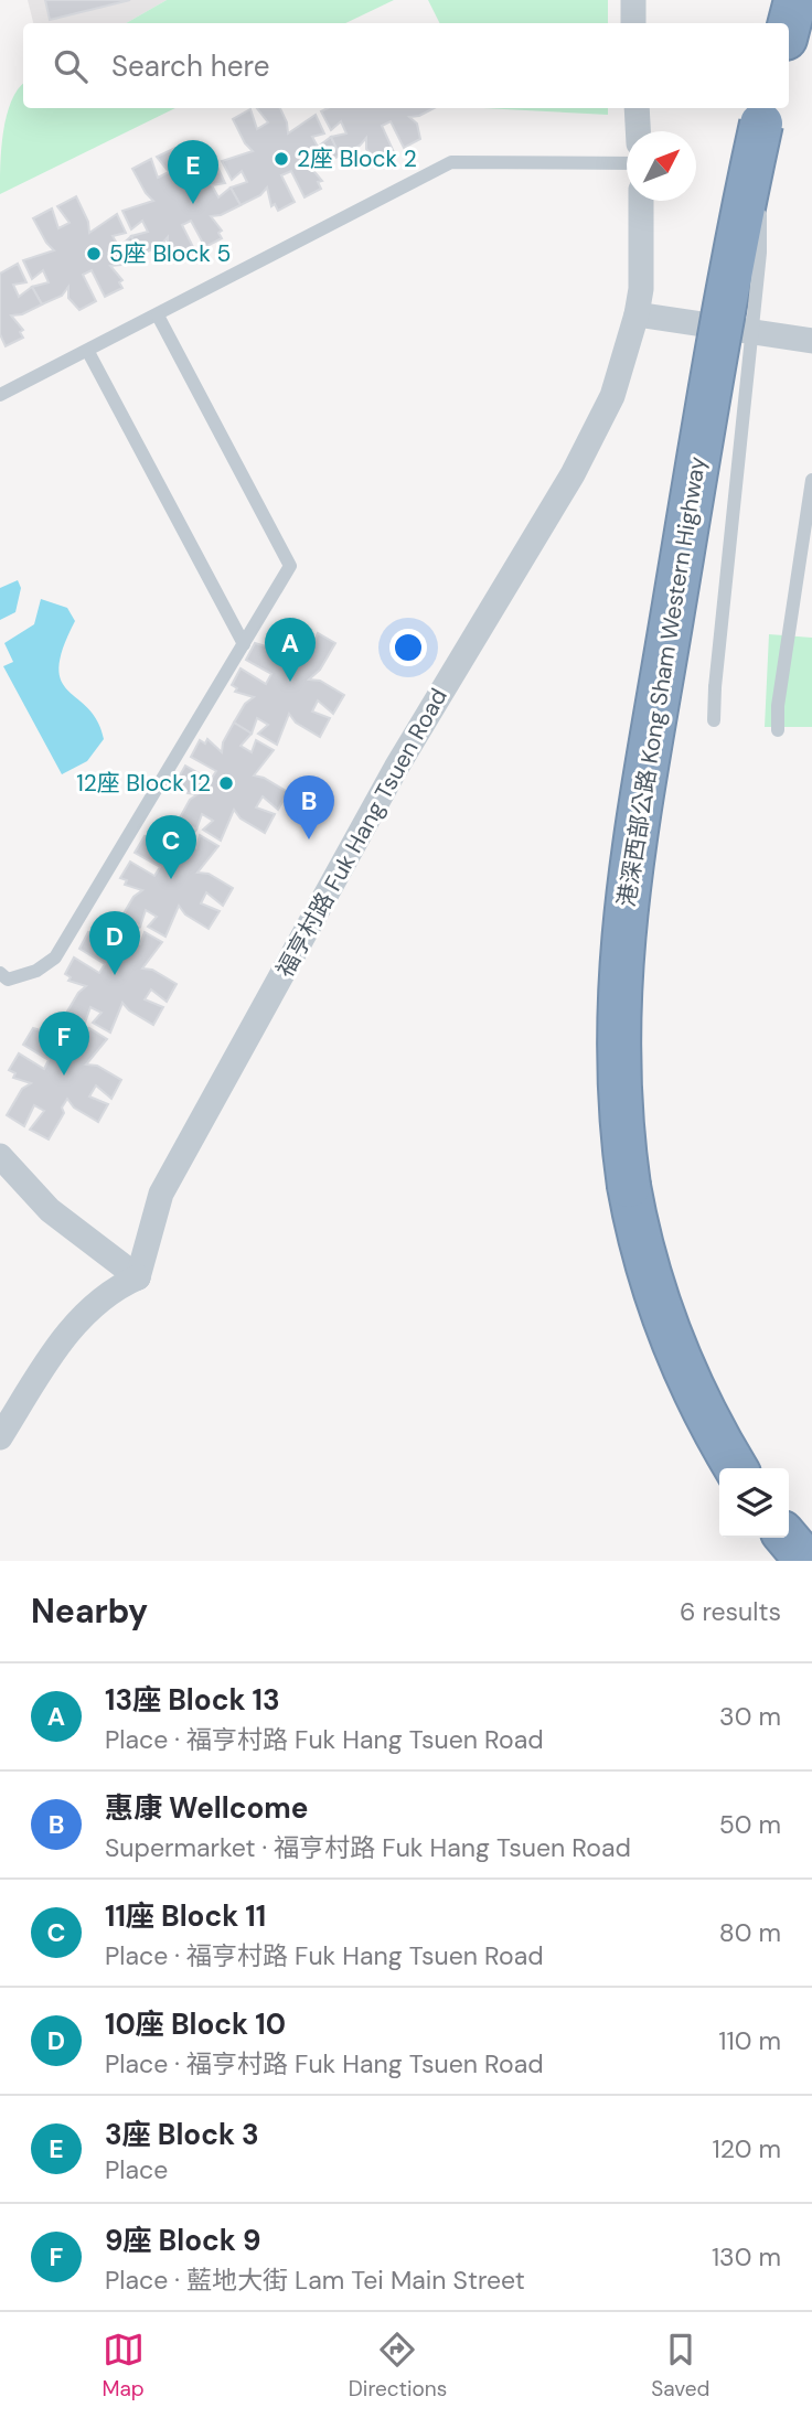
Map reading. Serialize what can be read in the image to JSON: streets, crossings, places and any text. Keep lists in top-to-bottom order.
{
  "streets": {
    "highway": ["港深西部公路 Kong Sham Western Highway"],
    "street": ["福亨村路 Fuk Hang Tsuen Road"]
  },
  "places": ["2座 Block 2", "5座 Block 5", "12座 Block 12"],
  "north": "top right",
  "page": {
    "search": "Search here",
    "pins": [
      "E",
      "A",
      "B",
      "C",
      "D",
      "F"
    ],
    "heading": ["Nearby", "6 results"],
    "list": [
      {
        "mark": "A",
        "name": "13座 Block 13",
        "note": "Place · 福亨村路 Fuk Hang Tsuen Road",
        "value": "30 m"
      },
      {
        "mark": "B",
        "name": "惠康 Wellcome",
        "note": "Supermarket · 福亨村路 Fuk Hang Tsuen Road",
        "value": "50 m"
      },
      {
        "mark": "C",
        "name": "11座 Block 11",
        "note": "Place · 福亨村路 Fuk Hang Tsuen Road",
        "value": "80 m"
      },
      {
        "mark": "D",
        "name": "10座 Block 10",
        "note": "Place · 福亨村路 Fuk Hang Tsuen Road",
        "value": "110 m"
      },
      {
        "mark": "E",
        "name": "3座 Block 3",
        "note": "Place",
        "value": "120 m"
      },
      {
        "mark": "F",
        "name": "9座 Block 9",
        "note": "Place · 藍地大街 Lam Tei Main Street",
        "value": "130 m"
      }
    ],
    "nav": ["Map", "Directions", "Saved"]
  }
}
